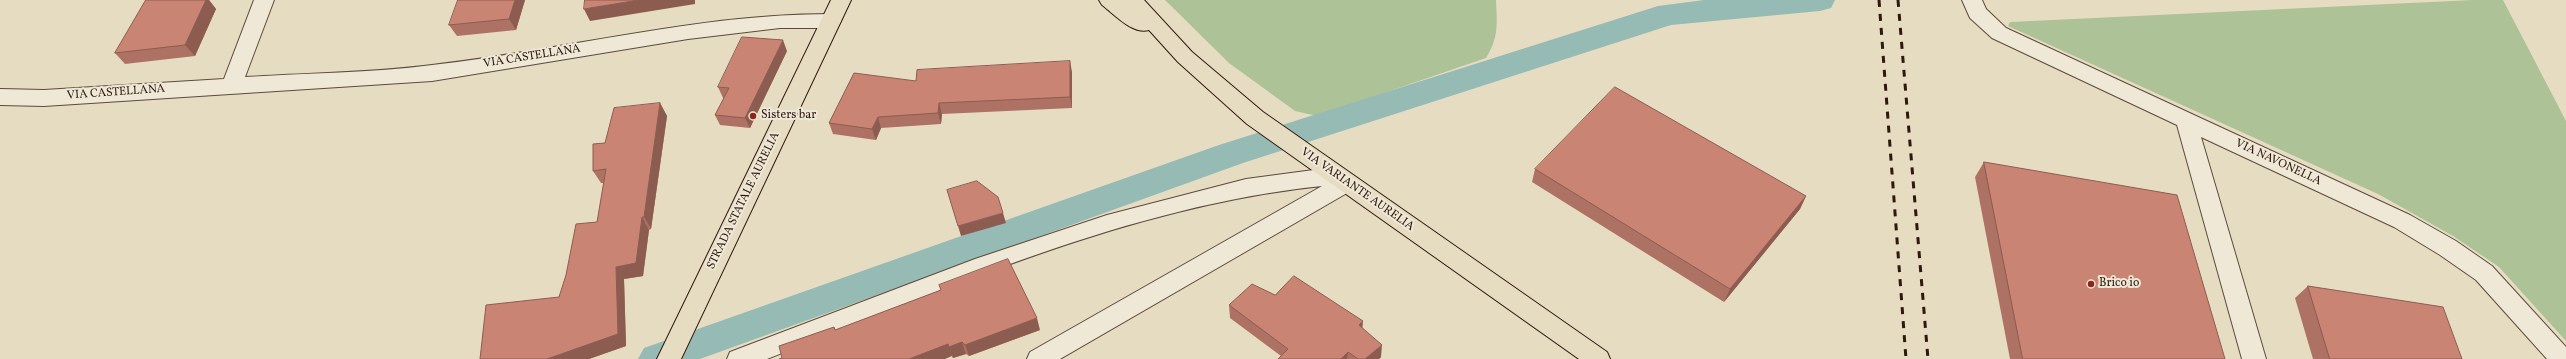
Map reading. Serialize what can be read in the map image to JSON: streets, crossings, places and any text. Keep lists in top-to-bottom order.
{
  "streets": {
    "main road": ["VIA VARIANTE AURELIA", "STRADA STATALE AURELIA"],
    "street": ["VIA CASTELLANA", "VIA NAVONELLA"]
  },
  "crossings": [
    ["VIA CASTELLANA", "STRADA STATALE AURELIA"]
  ],
  "places": ["Sisters bar", "Brico io"]
}
